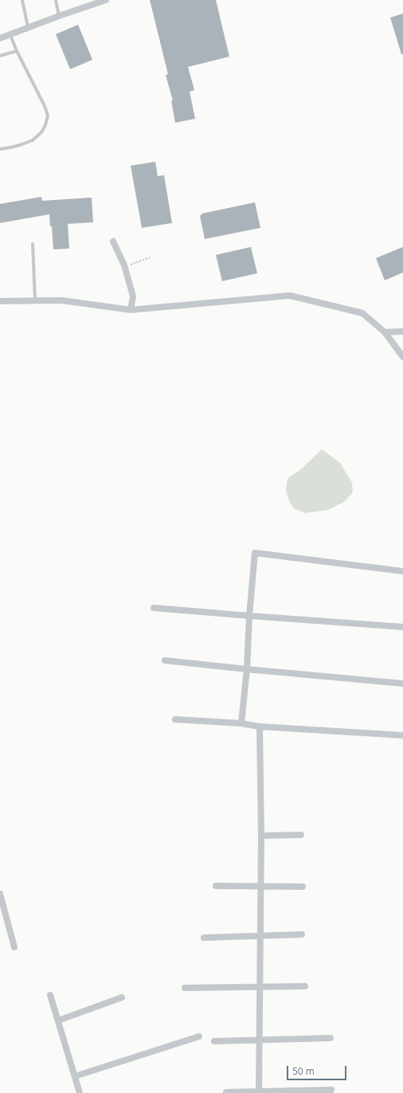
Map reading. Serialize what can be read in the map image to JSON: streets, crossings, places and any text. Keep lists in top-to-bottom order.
{
  "scale_bar": "50 m"
}
